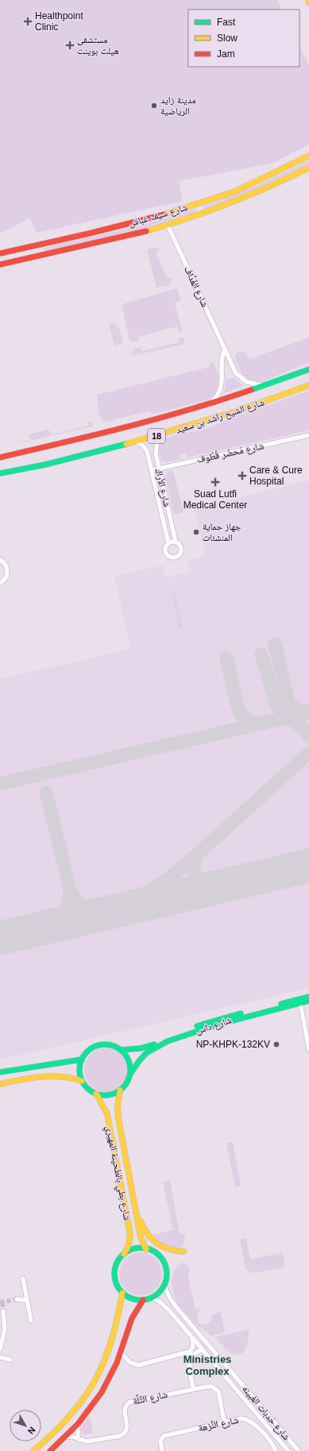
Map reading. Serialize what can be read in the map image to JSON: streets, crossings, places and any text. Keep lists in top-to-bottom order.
{
  "streets": {
    "street": [
      "شارع سيف غباش",
      "شارع الغَدَّاف",
      "شارع الشيخ راشد بن سعيد",
      "18",
      "شارع مَحضَر قُطُوف",
      "شارع الأراك",
      "شارع داس",
      "شارع بطي بالطحينة المهيري",
      "شارع التَّلَّة",
      "شارع حَدبات الغَبينه",
      "شارع النُّزهة"
    ]
  },
  "crossings": [
    ["شارع سيف غباش", "شارع الغَدَّاف"],
    ["شارع الغَدَّاف", "شارع الشيخ راشد بن سعيد"],
    ["شارع الشيخ راشد بن سعيد", "شارع الأراك"],
    ["شارع مَحضَر قُطُوف", "شارع الأراك"],
    ["شارع داس", "شارع بطي بالطحينة المهيري"],
    ["شارع بطي بالطحينة المهيري", "شارع حَدبات الغَبينه"],
    ["شارع التَّلَّة", "شارع النُّزهة"]
  ],
  "districts": ["Ministries Complex"],
  "places": {
    "health": [
      "Healthpoint Clinic",
      "مستشفى هيلث بوينت",
      "Care & Cure Hospital",
      "Suad Lutfi Medical Center"
    ],
    "other": ["مدينة زايد الرياضية", "جهاز حماية المنشئات", "NP-KHPK-132KV"]
  },
  "legend": ["Fast", "Slow", "Jam"],
  "north": "bottom right"
}
